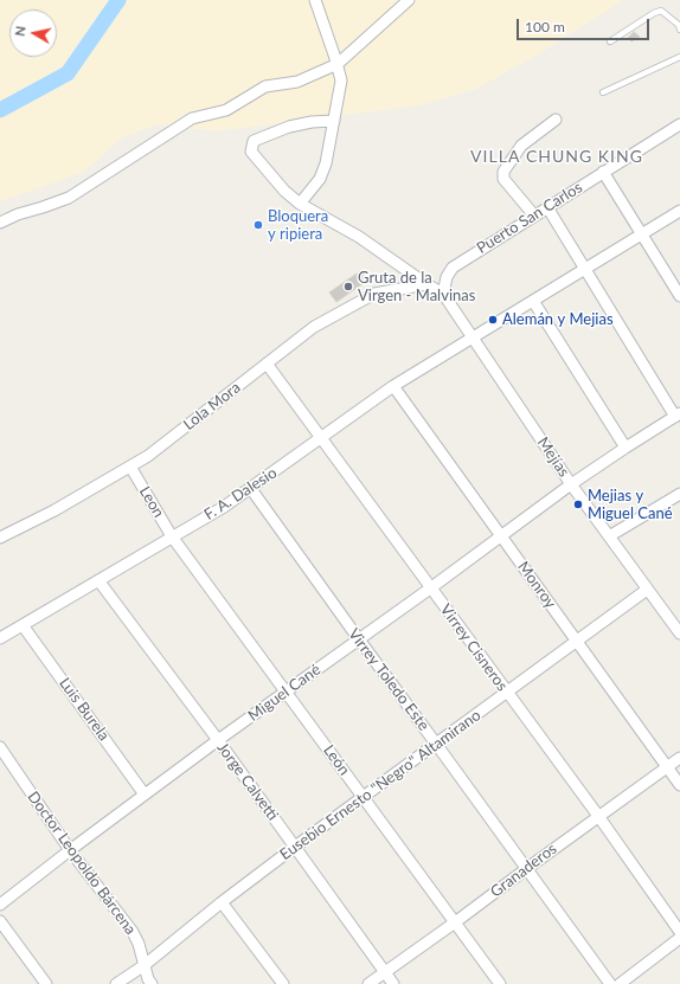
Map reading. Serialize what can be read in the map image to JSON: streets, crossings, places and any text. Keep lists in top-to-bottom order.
{
  "streets": {
    "street": [
      "Puerto San Carlos",
      "Lola Mora",
      "Mejías",
      "F. A. Dalesio",
      "Leon",
      "Monroy",
      "Virrey Cisneros",
      "Virrey Toledo Este",
      "Miguel Cané",
      "Luis Burela",
      "León",
      "Jorge Calvetti",
      "Eusebio Ernesto \"Negro\" Altamirano",
      "Doctor Leopoldo Bárcena",
      "Granaderos"
    ]
  },
  "crossings": [
    ["Puerto San Carlos", "Mejías"],
    ["Lola Mora", "Mejías"],
    ["Lola Mora", "Leon"],
    ["Lola Mora", "Virrey Cisneros"],
    ["Mejías", "F. A. Dalesio"],
    ["Mejías", "Miguel Cané"],
    ["Mejías", "Eusebio Ernesto \"Negro\" Altamirano"],
    ["F. A. Dalesio", "Leon"],
    ["F. A. Dalesio", "Monroy"],
    ["F. A. Dalesio", "Virrey Cisneros"],
    ["F. A. Dalesio", "Virrey Toledo Este"],
    ["F. A. Dalesio", "Luis Burela"],
    ["F. A. Dalesio", "León"],
    ["F. A. Dalesio", "Jorge Calvetti"],
    ["Leon", "León"],
    ["Monroy", "Miguel Cané"],
    ["Monroy", "Eusebio Ernesto \"Negro\" Altamirano"],
    ["Monroy", "Granaderos"],
    ["Virrey Cisneros", "Miguel Cané"],
    ["Virrey Cisneros", "Eusebio Ernesto \"Negro\" Altamirano"],
    ["Virrey Cisneros", "Granaderos"],
    ["Virrey Toledo Este", "Miguel Cané"],
    ["Virrey Toledo Este", "Eusebio Ernesto \"Negro\" Altamirano"],
    ["Virrey Toledo Este", "Granaderos"],
    ["Miguel Cané", "Luis Burela"],
    ["Miguel Cané", "León"],
    ["Miguel Cané", "Jorge Calvetti"],
    ["Miguel Cané", "Doctor Leopoldo Bárcena"],
    ["León", "Eusebio Ernesto \"Negro\" Altamirano"],
    ["León", "Granaderos"],
    ["Jorge Calvetti", "Eusebio Ernesto \"Negro\" Altamirano"],
    ["Jorge Calvetti", "Granaderos"],
    ["Eusebio Ernesto \"Negro\" Altamirano", "Doctor Leopoldo Bárcena"]
  ],
  "districts": ["VILLA CHUNG KING"],
  "places": [
    "Bloquera y ripiera",
    "Gruta de la Virgen - Malvinas",
    "Alemán y Mejias",
    "Mejias y Miguel Cané"
  ],
  "scale_bar": "100 m",
  "north": "left"
}
